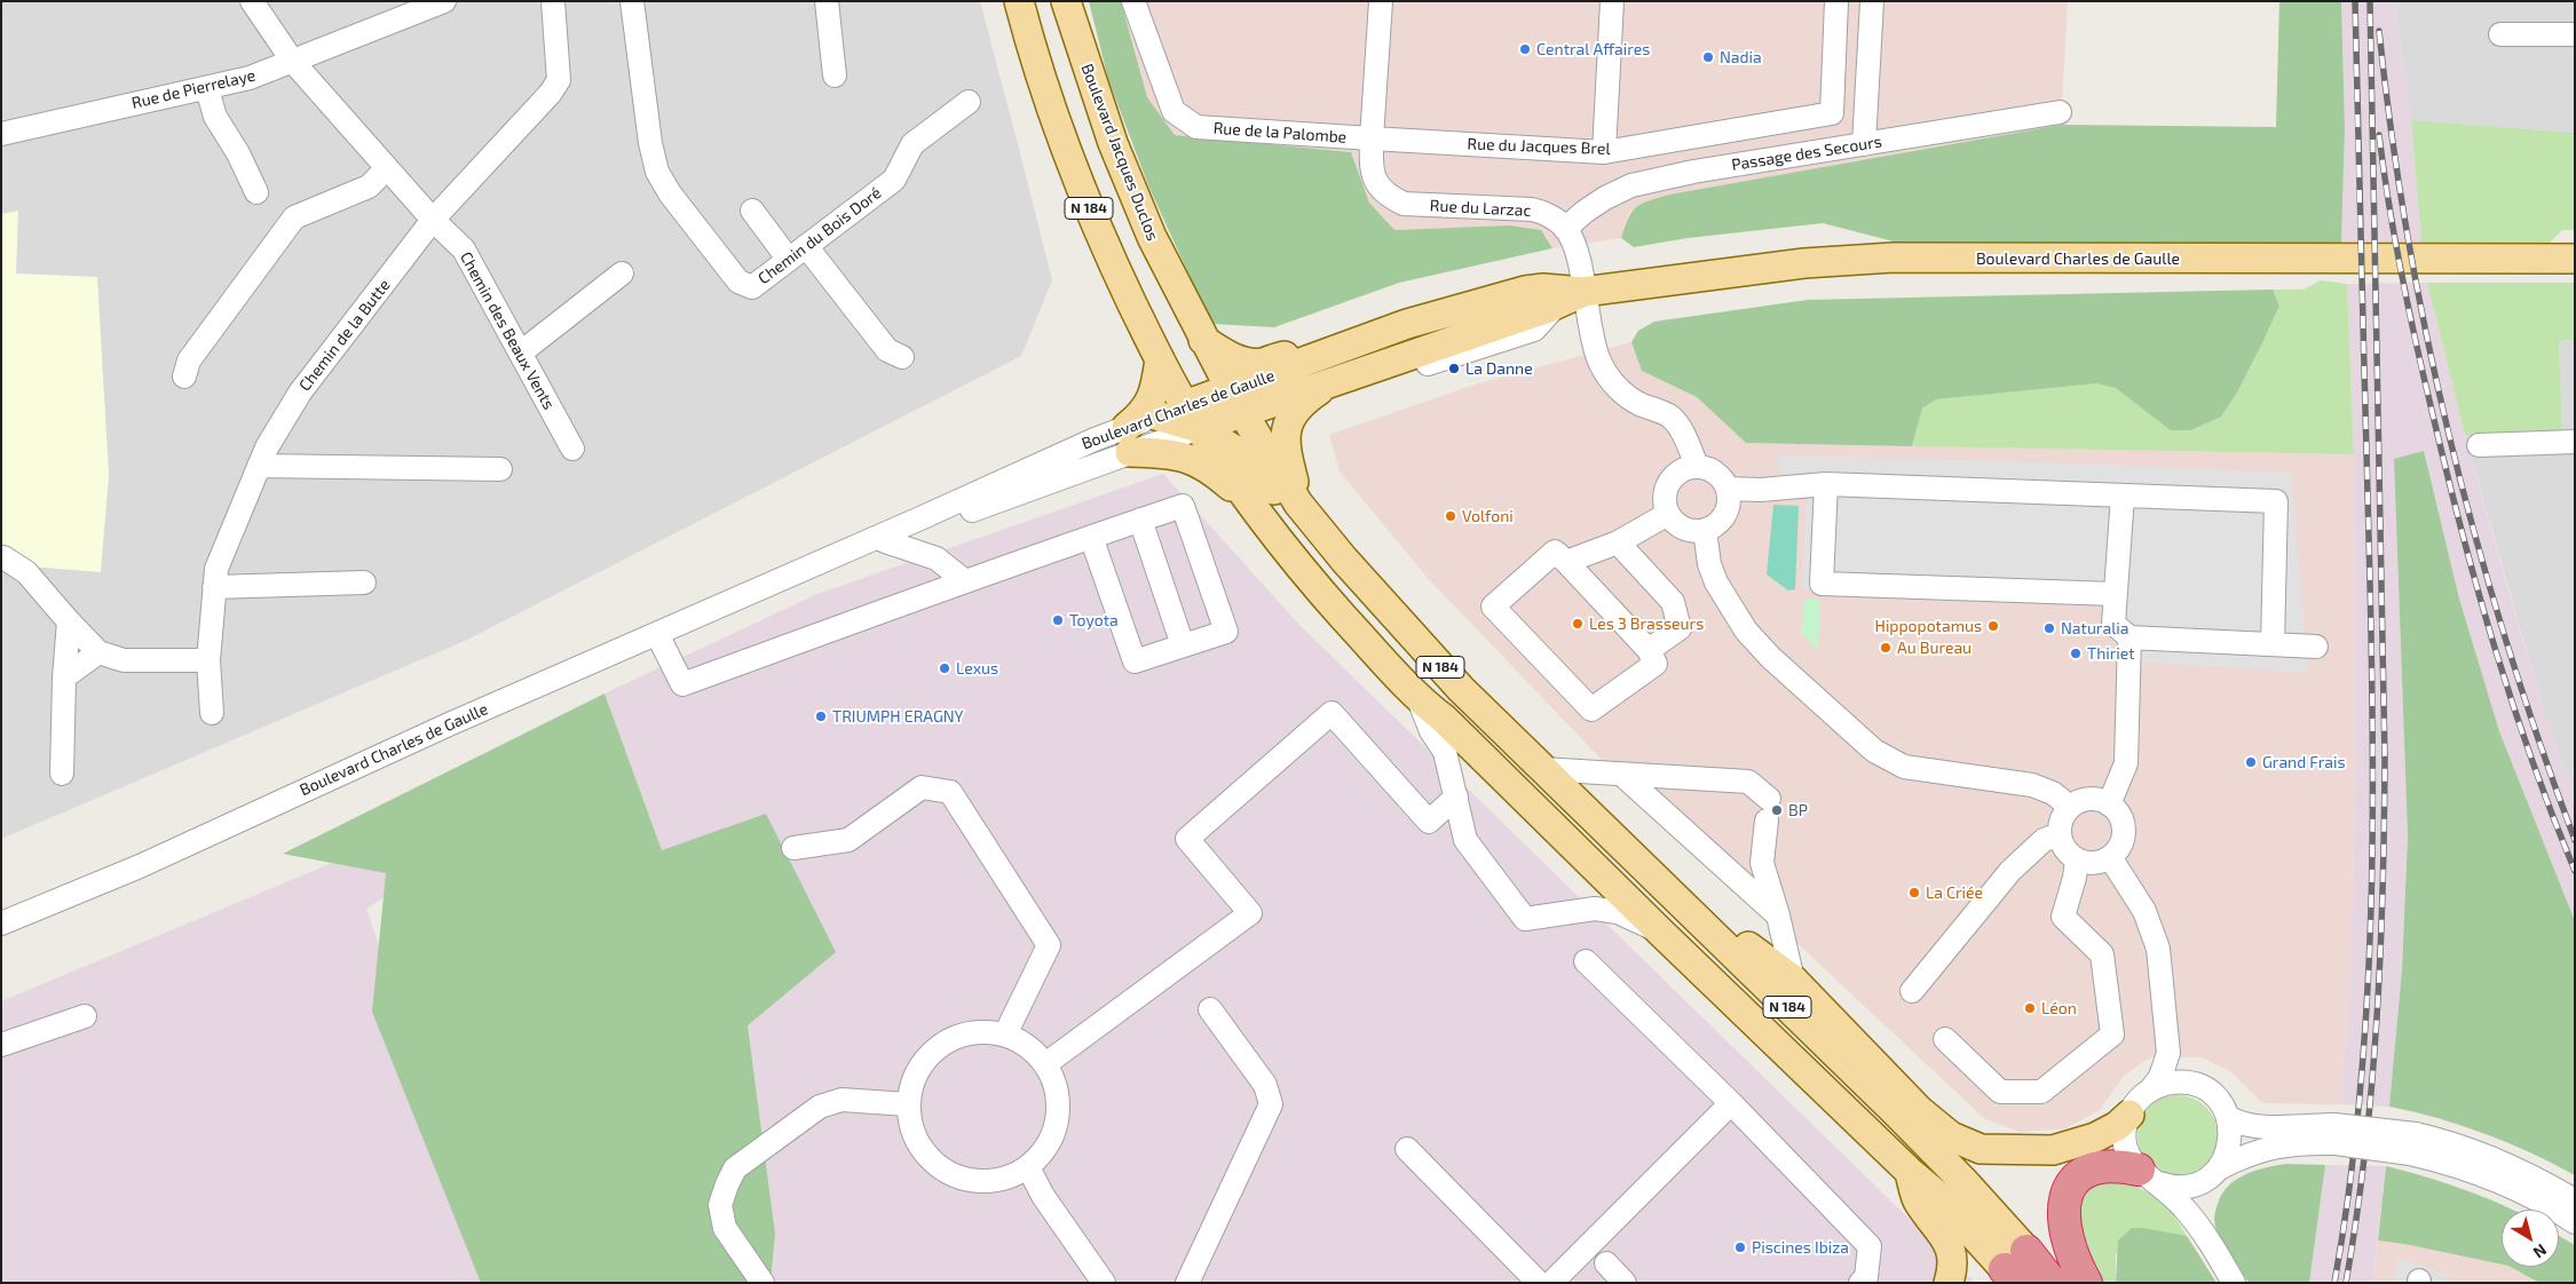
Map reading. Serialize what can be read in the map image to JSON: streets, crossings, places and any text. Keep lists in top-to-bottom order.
{
  "streets": {
    "highway": ["N 184"],
    "main road": ["Boulevard Jacques Duclos", "Boulevard Charles de Gaulle"],
    "street": [
      "Rue de Pierrelaye",
      "Rue de la Palombe",
      "Rue du Jacques Brel",
      "Passage des Secours",
      "Rue du Larzac",
      "Chemin du Bois Doré",
      "Chemin des Beaux Vents",
      "Chemin de la Butte"
    ]
  },
  "crossings": [
    ["Rue de Pierrelaye", "Chemin des Beaux Vents"],
    ["Rue de la Palombe", "Rue du Jacques Brel"],
    ["Rue de la Palombe", "Rue du Larzac"],
    ["Rue du Jacques Brel", "Rue du Larzac"],
    ["Boulevard Jacques Duclos", "N 184"],
    ["Boulevard Jacques Duclos", "Boulevard Charles de Gaulle"],
    ["Passage des Secours", "Rue du Larzac"],
    ["N 184", "Boulevard Charles de Gaulle"],
    ["Chemin des Beaux Vents", "Chemin de la Butte"]
  ],
  "places": [
    "Central Affaires",
    "Nadia",
    "La Danne",
    "Volfoni",
    "Toyota",
    "Les 3 Brasseurs",
    "Hippopotamus",
    "Naturalia",
    "Au Bureau",
    "Thiriet",
    "Lexus",
    "TRIUMPH ERAGNY",
    "Grand Frais",
    "BP",
    "La Criée",
    "Léon",
    "Piscines Ibiza"
  ],
  "north": "bottom right"
}
